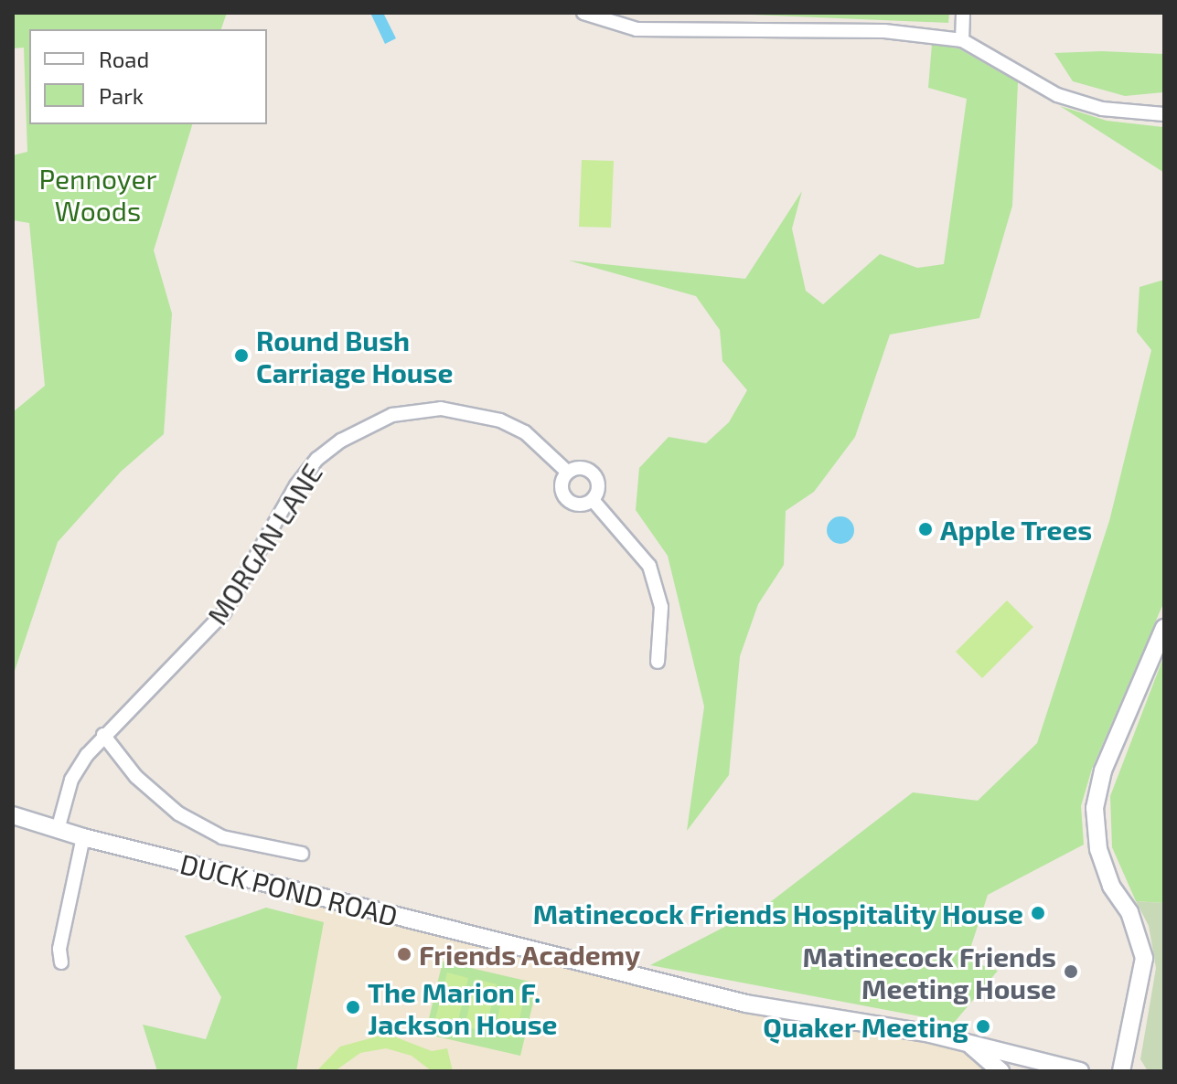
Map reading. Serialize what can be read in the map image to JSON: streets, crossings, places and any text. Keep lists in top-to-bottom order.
{
  "streets": {
    "street": ["MORGAN LANE", "DUCK POND ROAD"]
  },
  "crossings": [
    ["MORGAN LANE", "DUCK POND ROAD"]
  ],
  "parks": ["Pennoyer Woods"],
  "places": [
    "Round Bush Carriage House",
    "Apple Trees",
    "Matinecock Friends Hospitality House",
    "Friends Academy",
    "Matinecock Friends Meeting House",
    "The Marion F. Jackson House",
    "Quaker Meeting"
  ],
  "legend": ["Road", "Park"]
}
